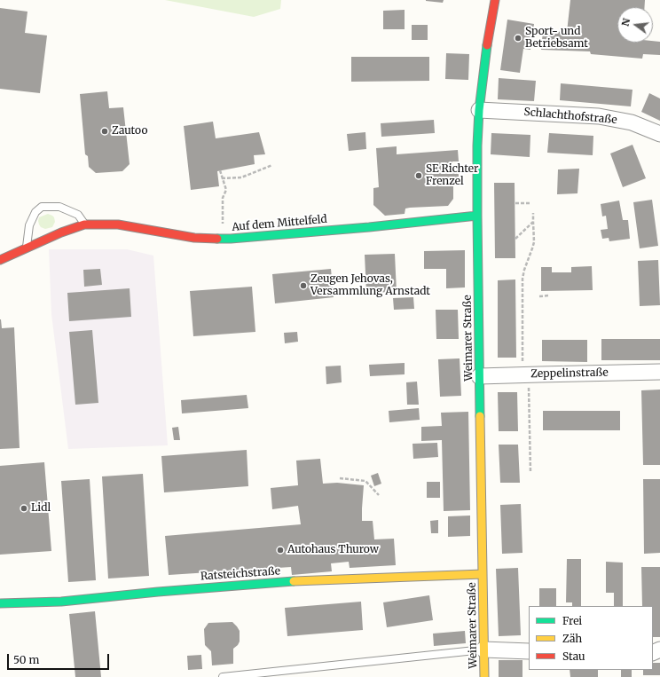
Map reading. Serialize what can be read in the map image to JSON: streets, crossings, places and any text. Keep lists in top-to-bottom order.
{
  "streets": {
    "street": [
      "Schlachthofstraße",
      "Auf dem Mittelfeld",
      "Weimarer Straße",
      "Zeppelinstraße",
      "Ratsteichstraße"
    ]
  },
  "crossings": [
    ["Schlachthofstraße", "Weimarer Straße"],
    ["Auf dem Mittelfeld", "Weimarer Straße"],
    ["Weimarer Straße", "Zeppelinstraße"],
    ["Weimarer Straße", "Ratsteichstraße"]
  ],
  "places": [
    "Sport- und Betriebsamt",
    "Zautoo",
    "SE Richter Frenzel",
    "Zeugen Jehovas, Versammlung Arnstadt",
    "Lidl",
    "Autohaus Thurow"
  ],
  "legend": ["Frei", "Zäh", "Stau"],
  "scale_bar": "50 m",
  "north": "left"
}
